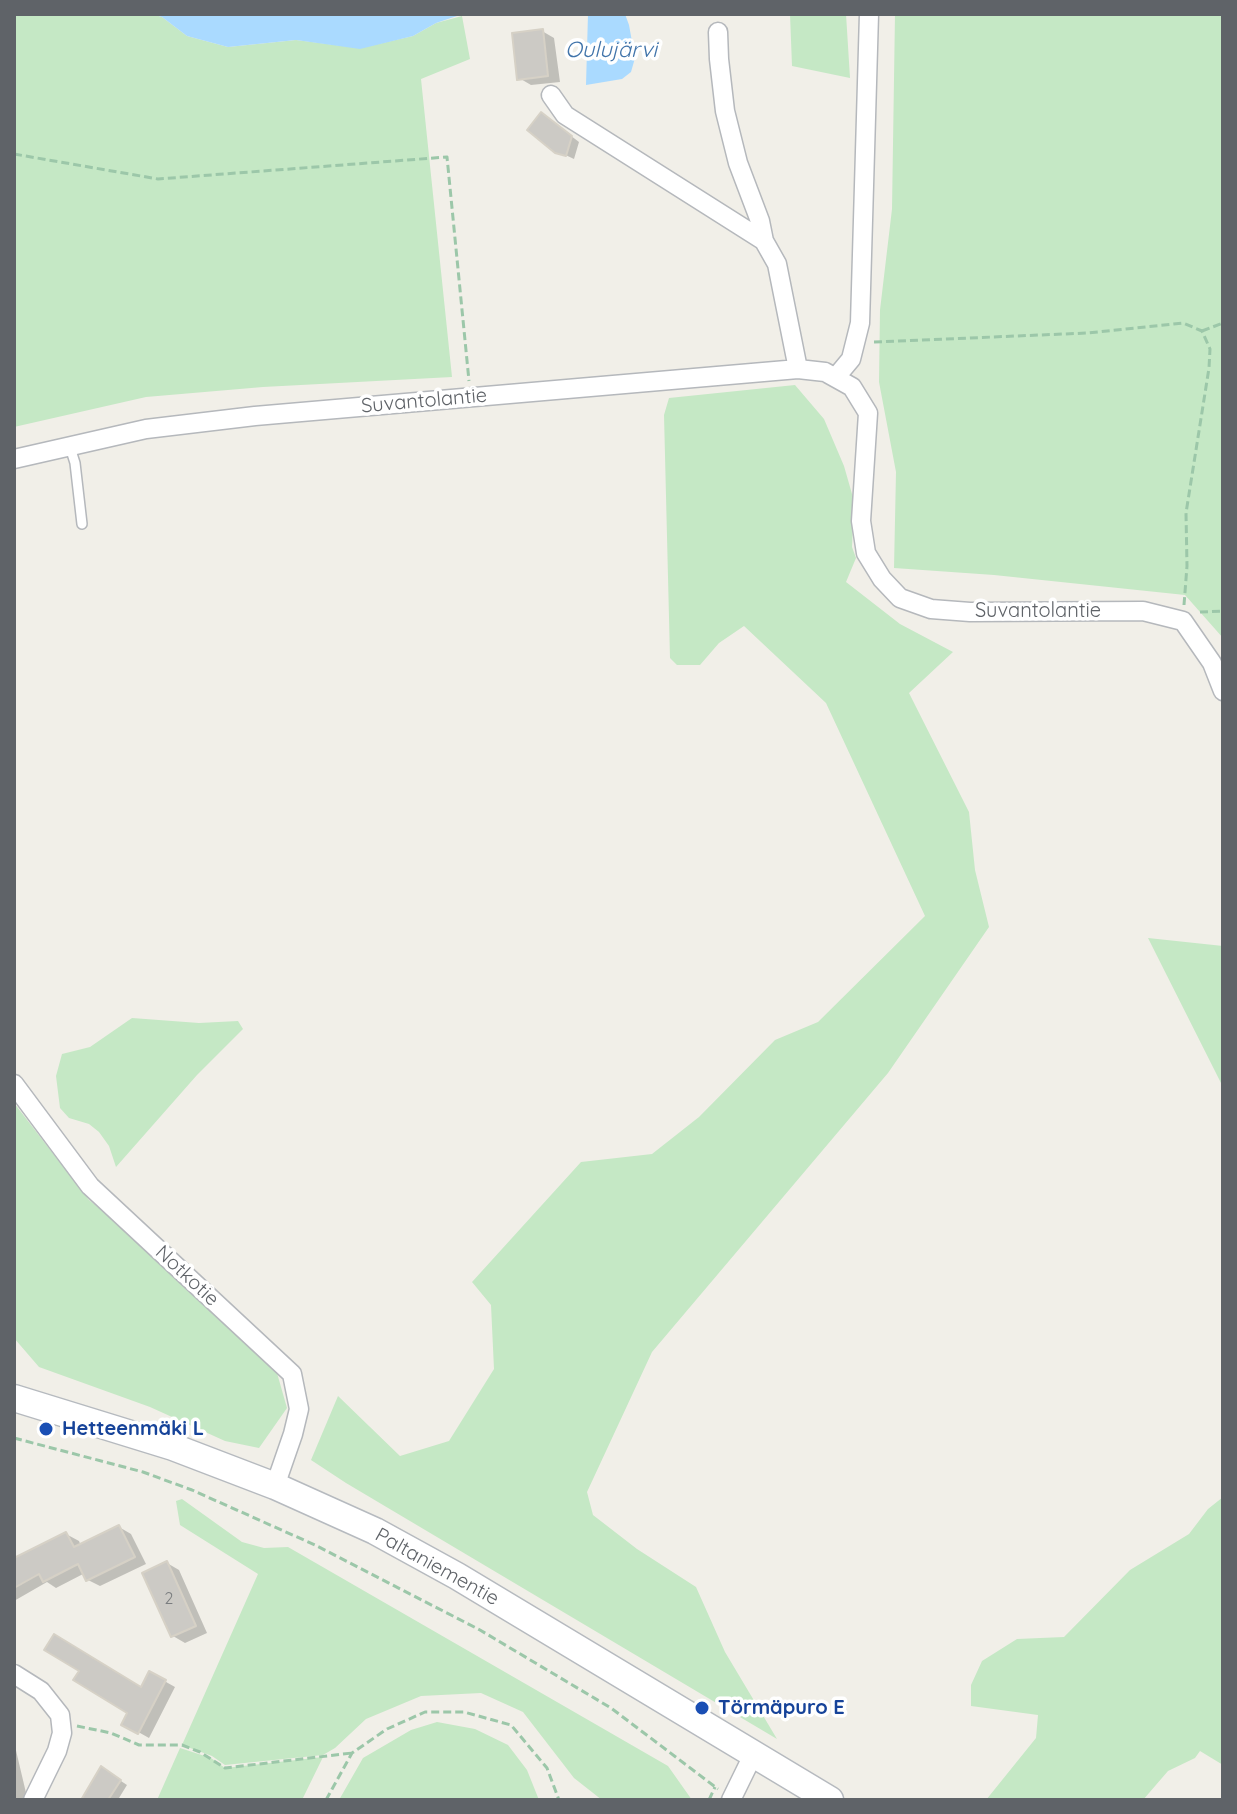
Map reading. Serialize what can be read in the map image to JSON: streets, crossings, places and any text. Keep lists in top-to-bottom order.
{
  "streets": {
    "street": ["Suvantolantie", "Notkotie", "Paltaniementie"]
  },
  "crossings": [
    ["Notkotie", "Paltaniementie"]
  ],
  "water": ["Oulujärvi"],
  "places": ["Hetteenmäki L", "Törmäpuro E"],
  "house_numbers": ["2"]
}
